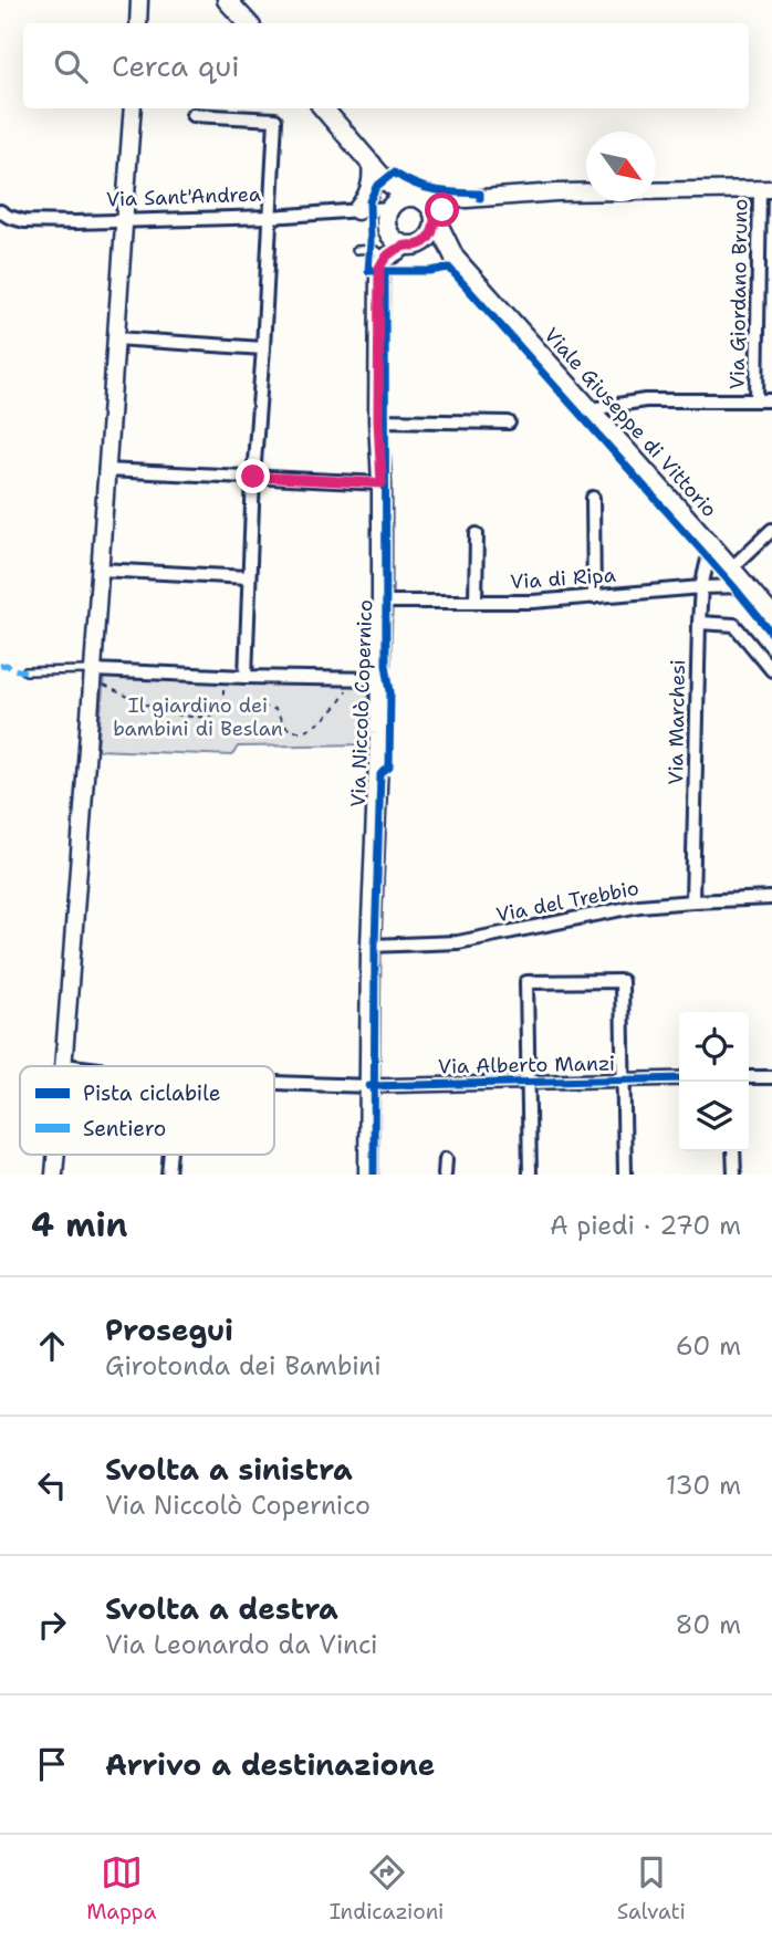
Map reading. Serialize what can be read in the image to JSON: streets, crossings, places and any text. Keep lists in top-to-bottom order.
{
  "streets": {
    "main road": ["Viale Giuseppe di Vittorio", "Via Niccolò Copernico"],
    "street": [
      "Via Sant'Andrea",
      "Via Giordano Bruno",
      "Via di Ripa",
      "Via Marchesi",
      "Via del Trebbio",
      "Via Alberto Manzi"
    ]
  },
  "crossings": [
    ["Via Sant'Andrea", "Via Giordano Bruno"],
    ["Via Sant'Andrea", "Viale Giuseppe di Vittorio"],
    ["Viale Giuseppe di Vittorio", "Via di Ripa"],
    ["Viale Giuseppe di Vittorio", "Via Marchesi"],
    ["Via di Ripa", "Via Niccolò Copernico"],
    ["Via di Ripa", "Via Marchesi"],
    ["Via Niccolò Copernico", "Via del Trebbio"],
    ["Via Niccolò Copernico", "Via Alberto Manzi"],
    ["Via Marchesi", "Via del Trebbio"]
  ],
  "parks": ["Il giardino dei bambini di Beslan"],
  "legend": ["Pista ciclabile", "Sentiero"],
  "north": "bottom right",
  "page": {
    "search": "Cerca qui",
    "heading": ["4 min", "A piedi · 270 m"],
    "list": [
      ["Prosegui", "Girotonda dei Bambini", "60 m"],
      ["Svolta a sinistra", "Via Niccolò Copernico", "130 m"],
      ["Svolta a destra", "Via Leonardo da Vinci", "80 m"],
      "Arrivo a destinazione"
    ],
    "nav": ["Mappa", "Indicazioni", "Salvati"]
  }
}
